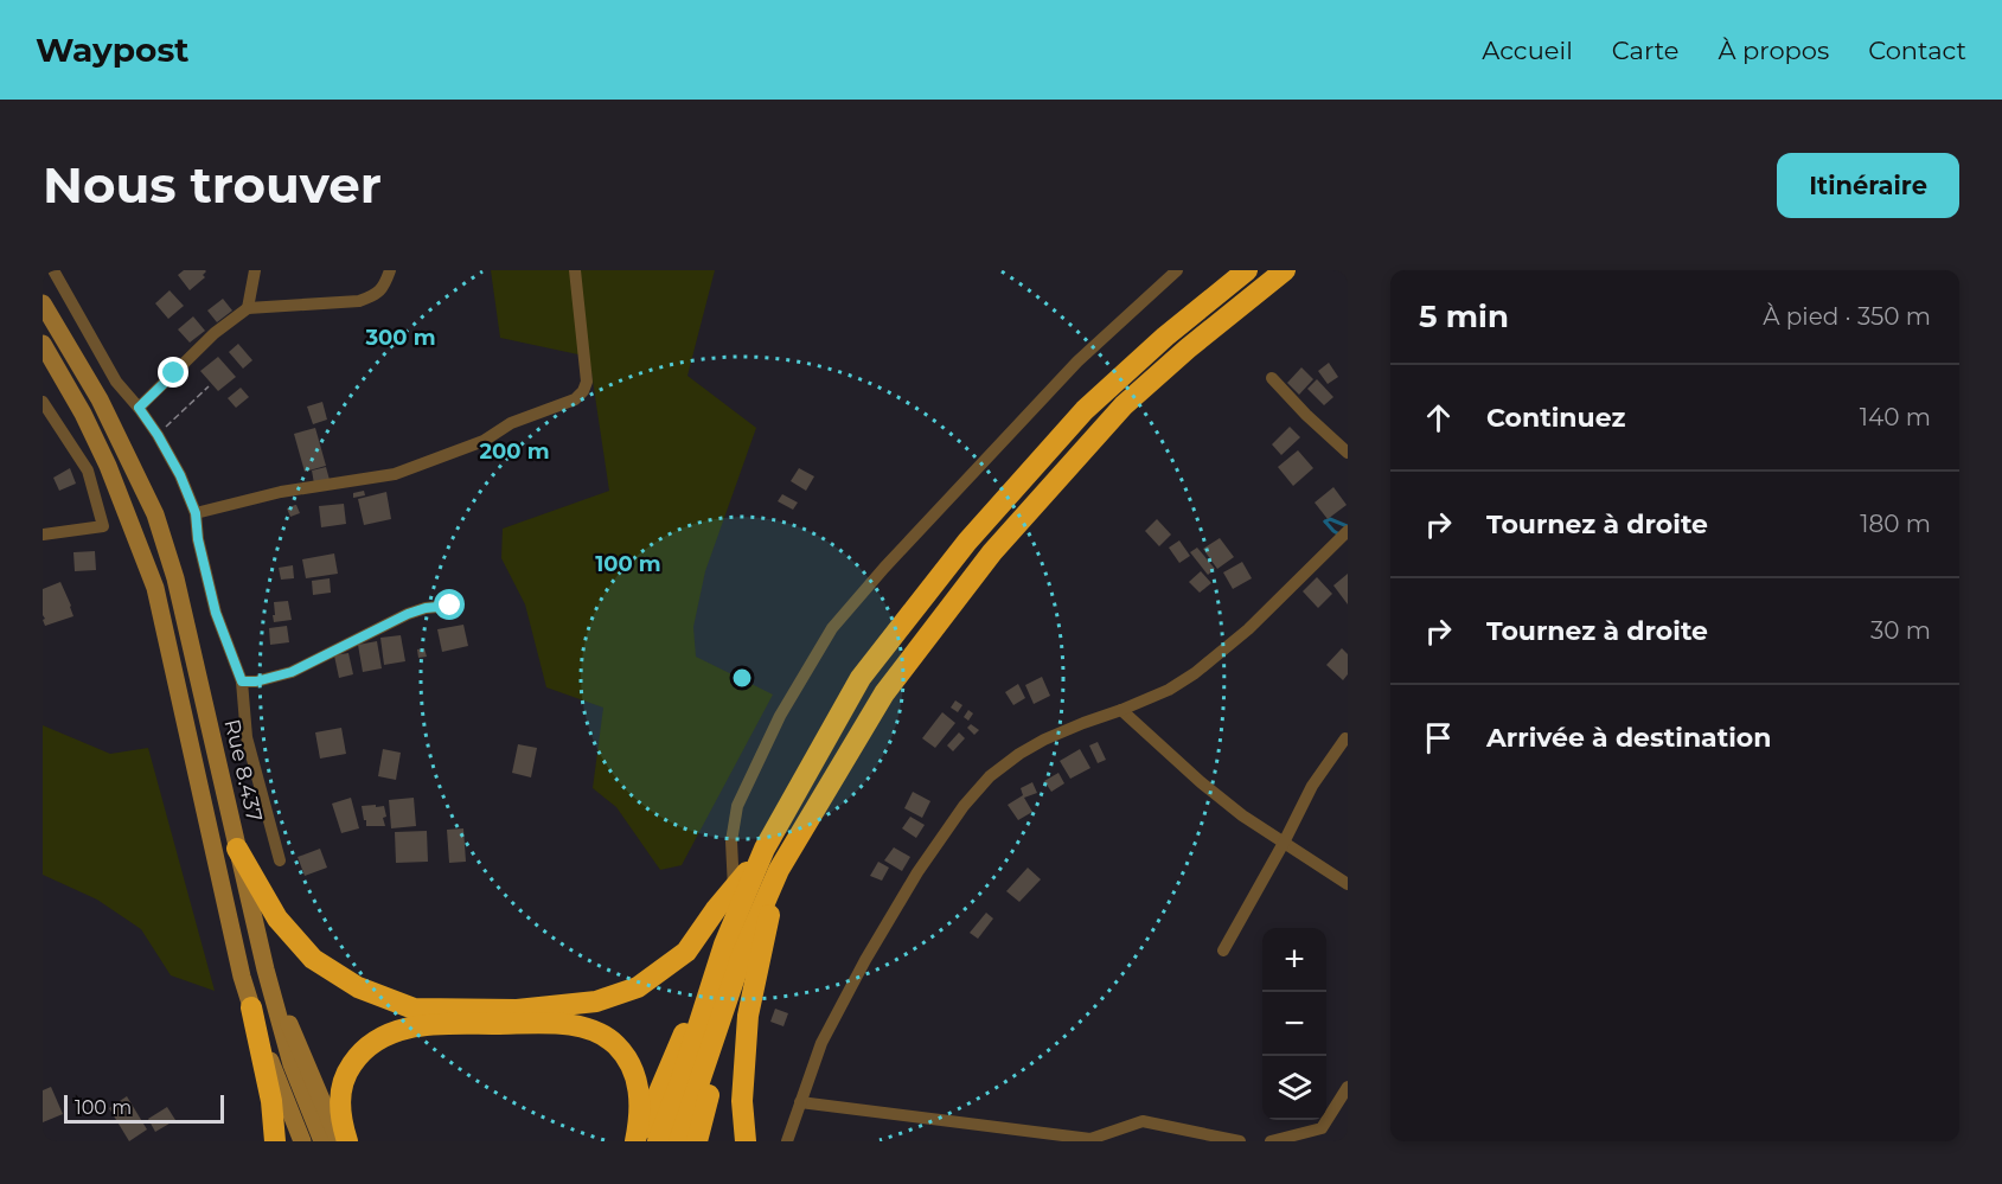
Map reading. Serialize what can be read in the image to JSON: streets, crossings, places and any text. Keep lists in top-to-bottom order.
{
  "streets": {
    "main road": ["Rue 8.437"]
  },
  "scale_bar": "100 m",
  "page": {
    "header": "Waypost",
    "nav": [
      "Accueil",
      "Carte",
      "À propos",
      "Contact"
    ],
    "buttons": "Itinéraire",
    "title": "Nous trouver",
    "heading": ["5 min", "À pied · 350 m"],
    "list": [
      ["Continuez", "140 m"],
      ["Tournez à droite", "180 m"],
      ["Tournez à droite", "30 m"],
      "Arrivée à destination"
    ],
    "map_buttons": ["+", "−"],
    "scale": "100 m"
  },
  "rings": ["300 m", "200 m", "100 m"]
}
